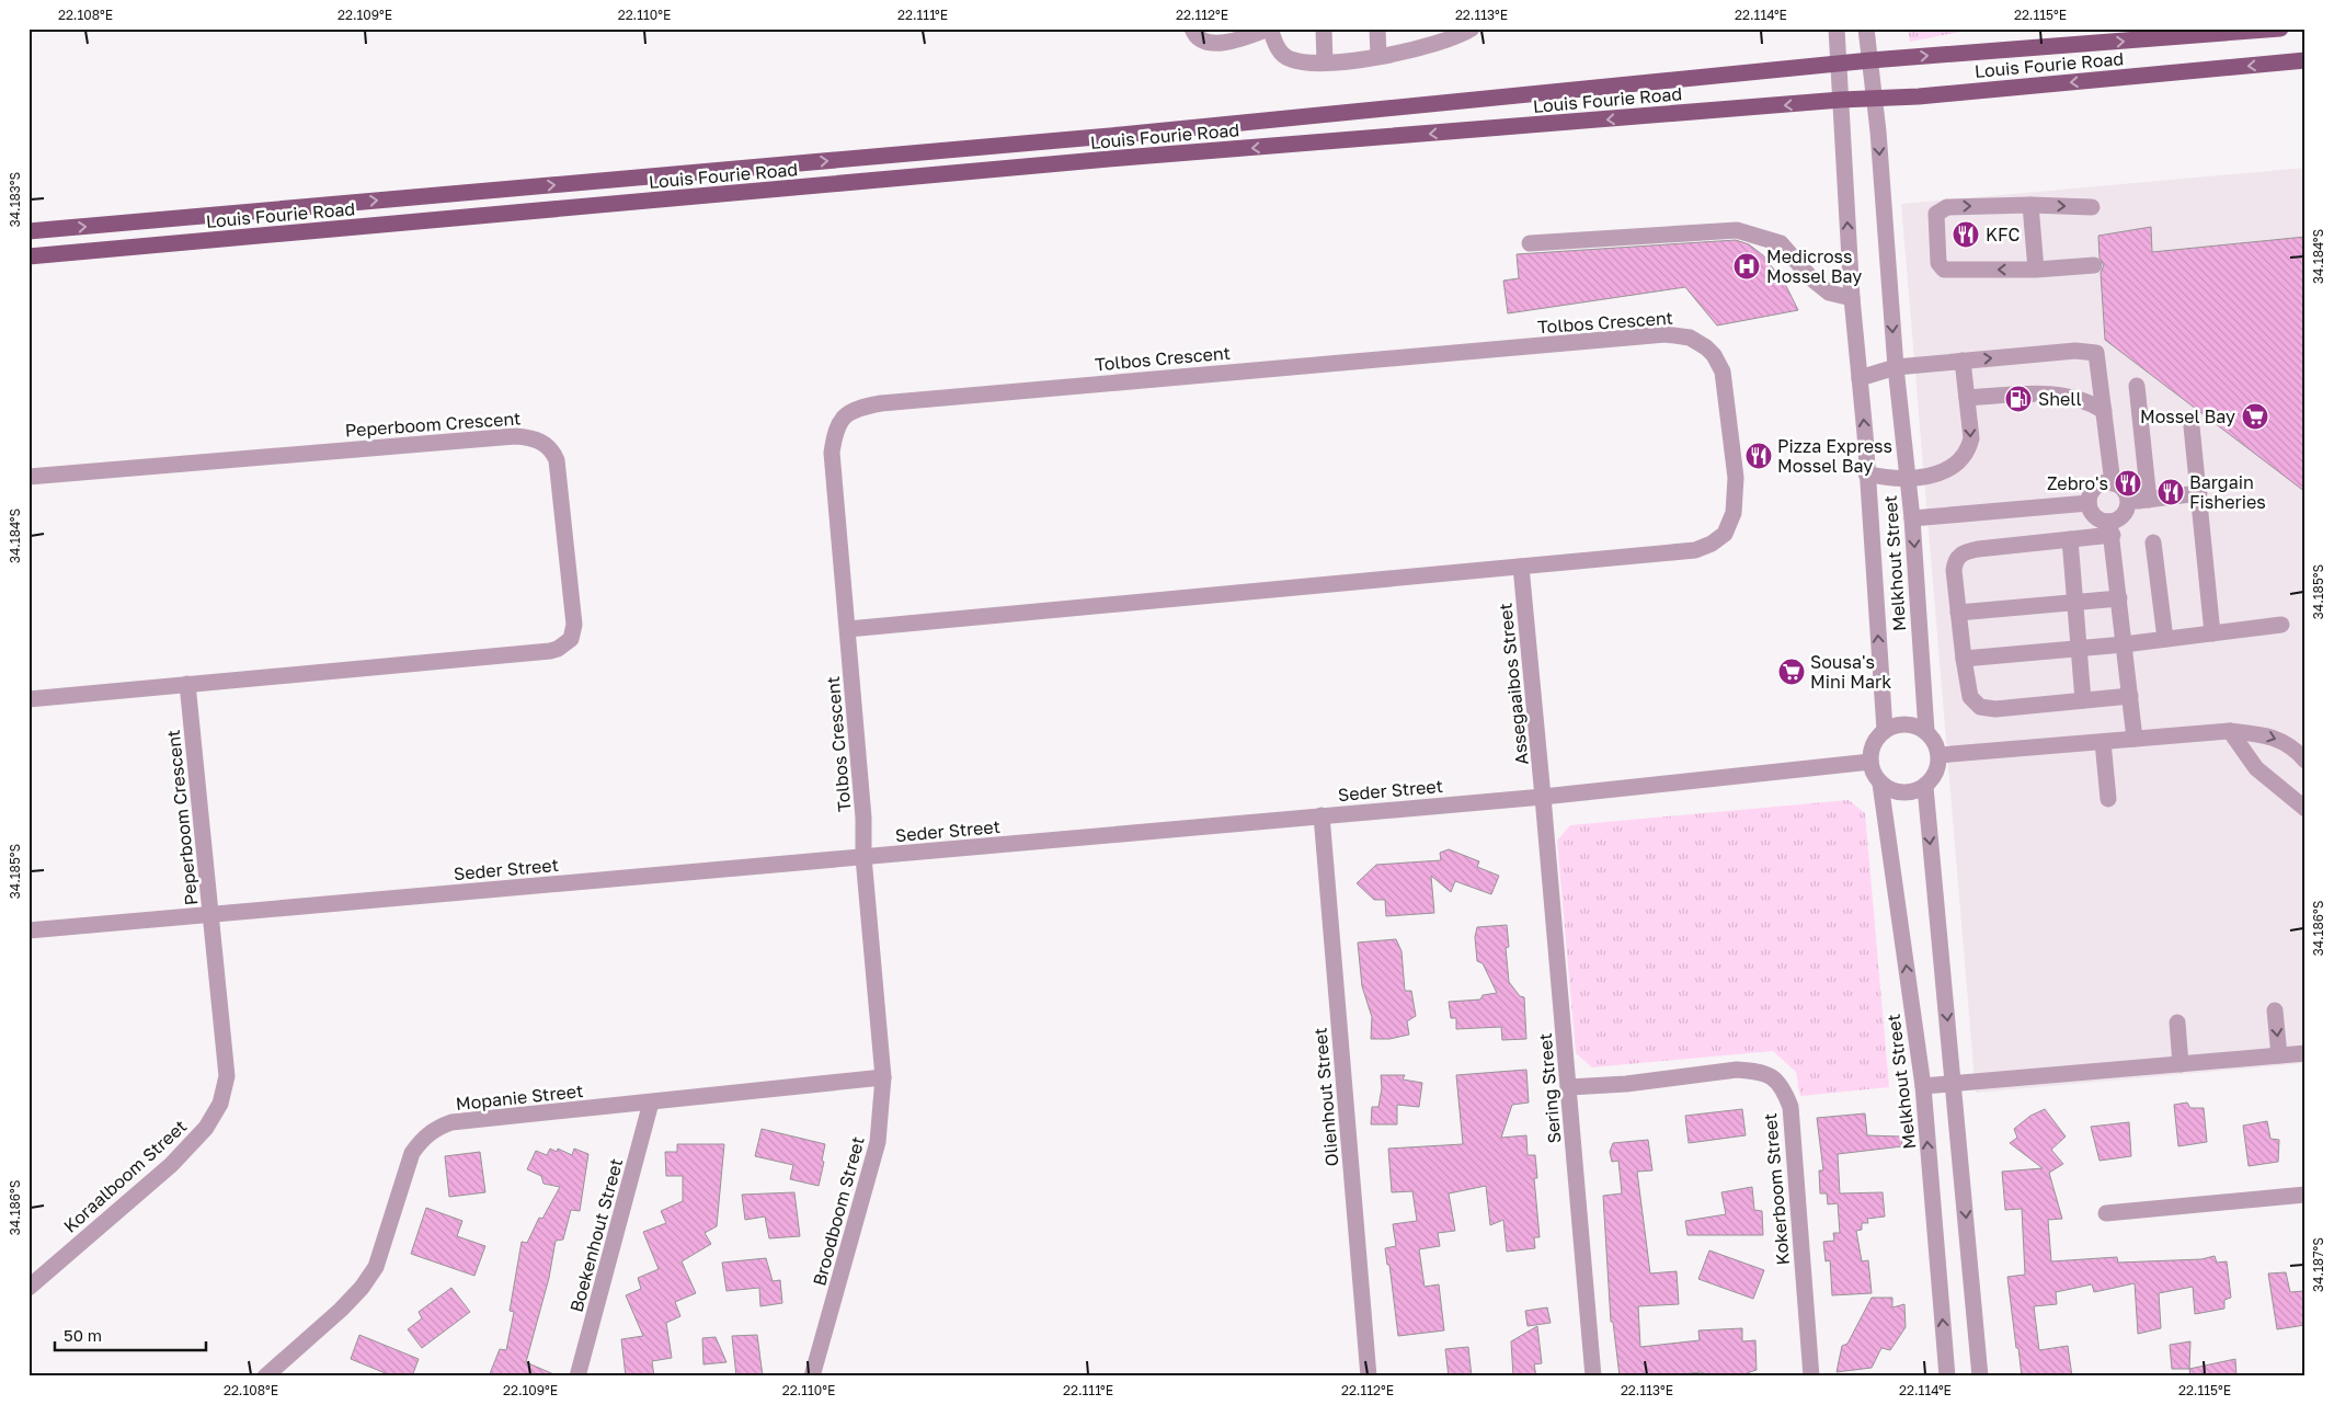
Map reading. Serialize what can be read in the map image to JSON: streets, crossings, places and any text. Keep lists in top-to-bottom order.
{
  "streets": {
    "main road": ["Louis Fourie Road"],
    "street": [
      "Tolbos Crescent",
      "Peperboom Crescent",
      "Melkhout Street",
      "Assegaaibos Street",
      "Seder Street",
      "Sering Street",
      "Mopanie Street",
      "Olienhout Street",
      "Koraalboom Street",
      "Kokerboom Street",
      "Broodboom Street",
      "Boekenhout Street"
    ]
  },
  "crossings": [
    ["Louis Fourie Road", "Melkhout Street"],
    ["Tolbos Crescent", "Assegaaibos Street"],
    ["Tolbos Crescent", "Seder Street"],
    ["Tolbos Crescent", "Broodboom Street"],
    ["Peperboom Crescent", "Seder Street"],
    ["Peperboom Crescent", "Koraalboom Street"],
    ["Melkhout Street", "Seder Street"],
    ["Assegaaibos Street", "Seder Street"],
    ["Assegaaibos Street", "Sering Street"],
    ["Seder Street", "Sering Street"],
    ["Seder Street", "Olienhout Street"],
    ["Seder Street", "Koraalboom Street"],
    ["Seder Street", "Broodboom Street"],
    ["Sering Street", "Kokerboom Street"],
    ["Mopanie Street", "Broodboom Street"],
    ["Mopanie Street", "Boekenhout Street"]
  ],
  "places": {
    "restaurant": [
      "KFC",
      "Pizza Express Mossel Bay",
      "Zebro's",
      "Bargain Fisheries"
    ],
    "hospital": ["Medicross Mossel Bay"],
    "fuel station": ["Shell"],
    "supermarket": ["Mossel Bay", "Sousa's Mini Mark"]
  },
  "scale_bar": "50 m",
  "coordinates": [
    "22.108°E",
    "22.109°E",
    "22.110°E",
    "22.111°E",
    "22.112°E",
    "22.113°E",
    "22.114°E",
    "22.115°E",
    "34.183°S",
    "34.184°S",
    "34.185°S",
    "34.186°S",
    "34.187°S"
  ]
}
